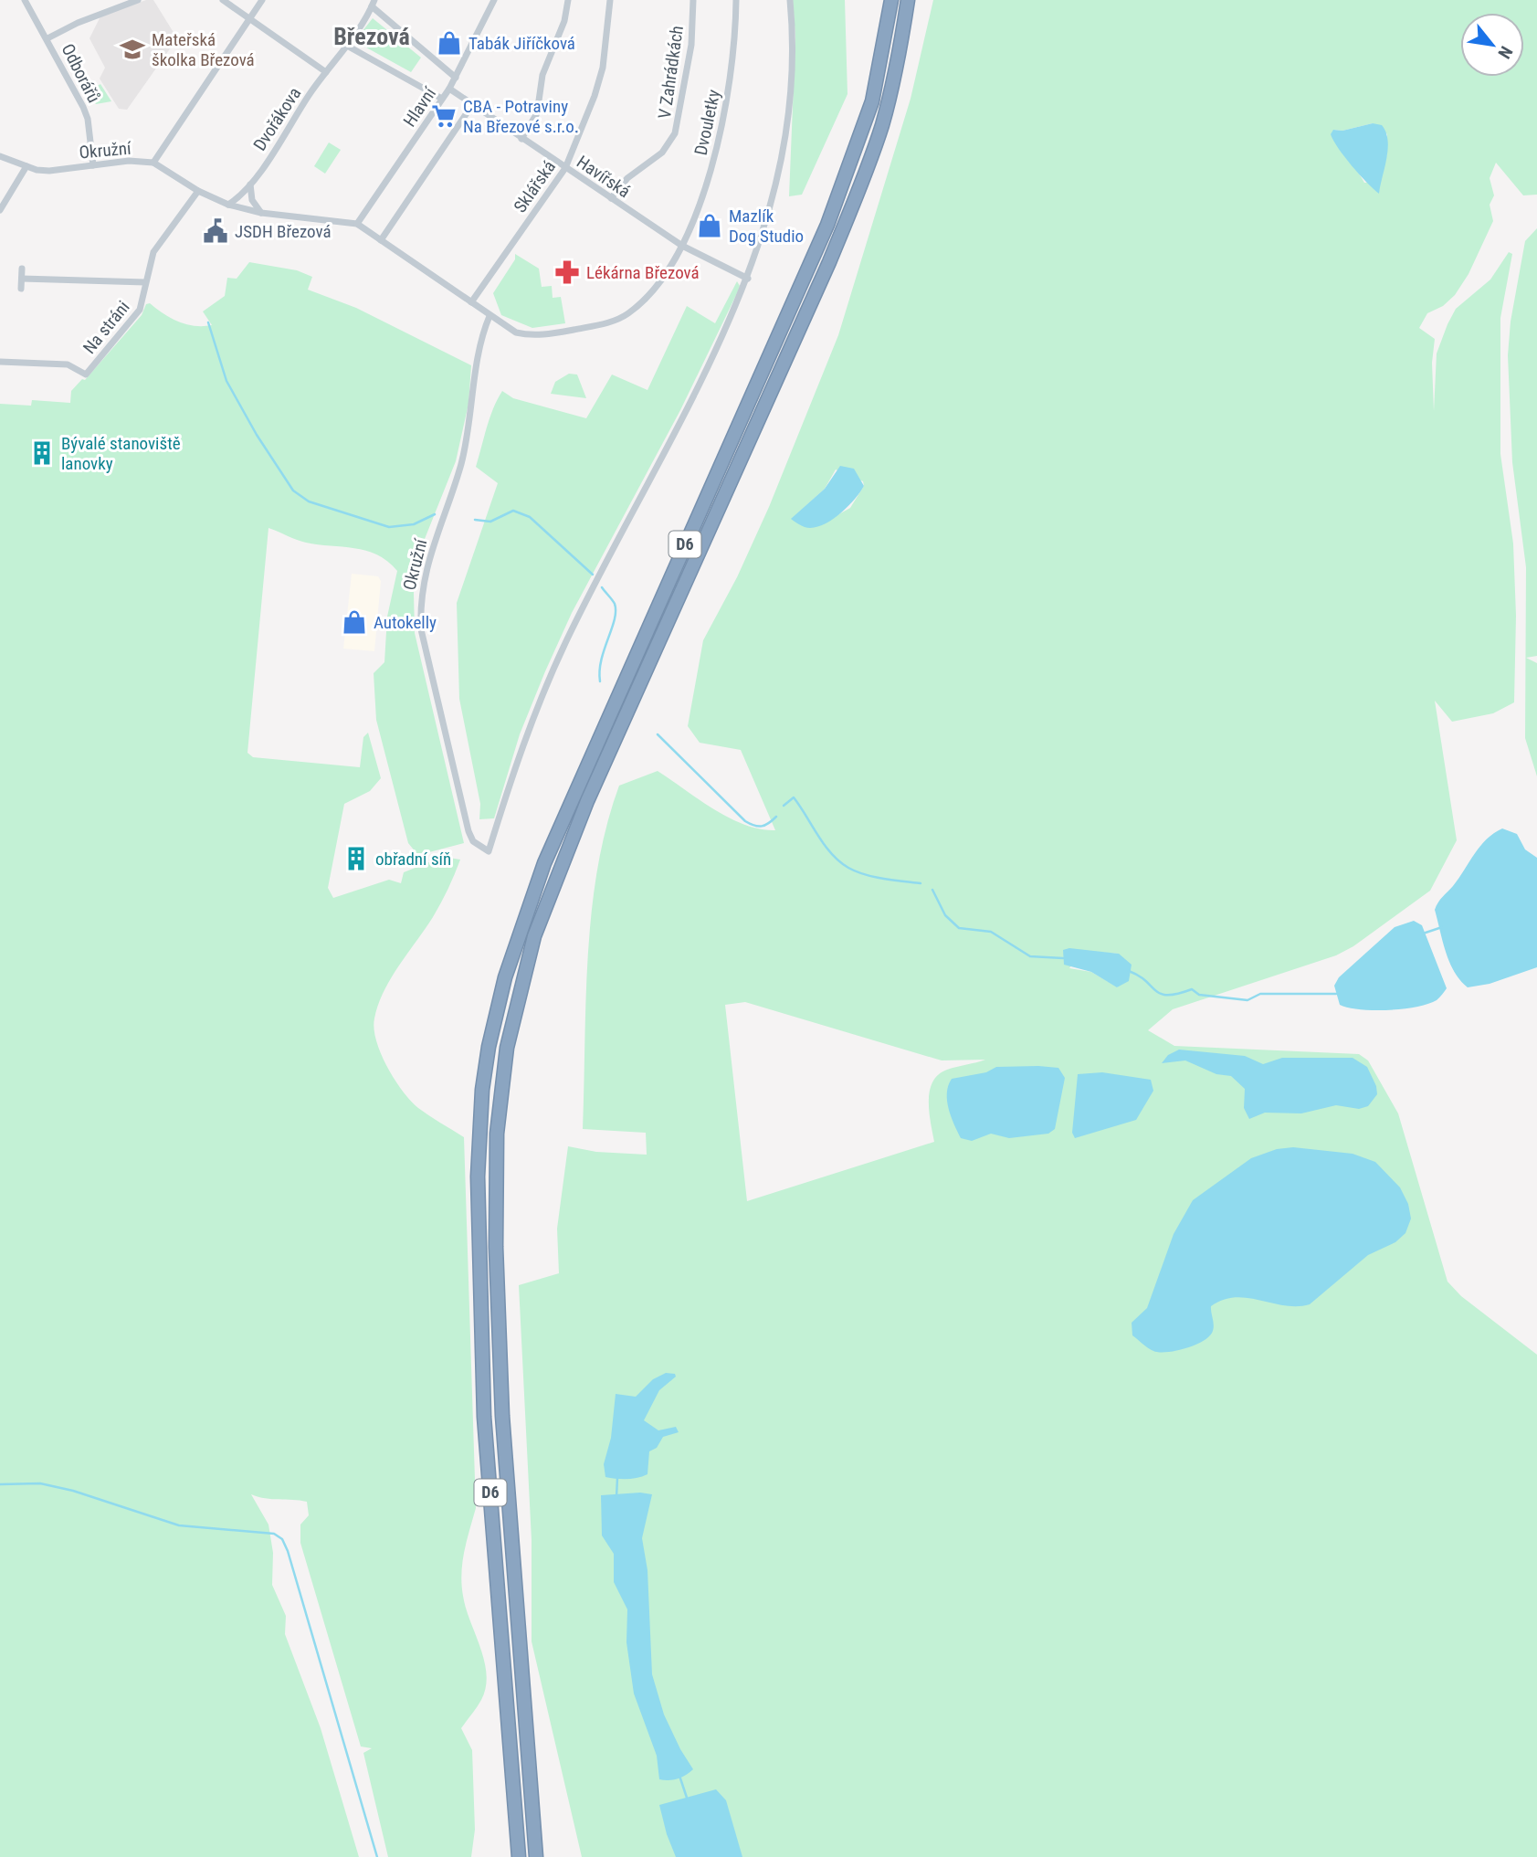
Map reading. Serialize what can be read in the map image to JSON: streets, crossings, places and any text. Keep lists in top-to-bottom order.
{
  "streets": {
    "highway": ["D6"],
    "street": [
      "V Zahrádkách",
      "Odborářů",
      "Hlavní",
      "Dvořákova",
      "Dvouletky",
      "Okružní",
      "Havířská",
      "Sklářská",
      "Na stráni"
    ]
  },
  "crossings": [
    ["V Zahrádkách", "Havířská"],
    ["Odborářů", "Okružní"],
    ["Hlavní", "Okružní"],
    ["Hlavní", "Havířská"],
    ["Dvořákova", "Okružní"],
    ["Dvouletky", "Okružní"],
    ["Dvouletky", "Havířská"],
    ["Okružní", "Havířská"],
    ["Okružní", "Sklářská"],
    ["Okružní", "Na stráni"],
    ["Havířská", "Sklářská"]
  ],
  "districts": ["Březová"],
  "places": {
    "shop": ["Tabák Jiříčková", "Mazlík Dog Studio", "Autokelly"],
    "school or university": ["Mateřská školka Březová"],
    "supermarket": ["CBA - Potraviny Na Březové s.r.o."],
    "public building": ["JSDH Březová"],
    "pharmacy": ["Lékárna Březová"],
    "building": ["Bývalé stanoviště lanovky", "obřadní síň"]
  },
  "north": "bottom right"
}
